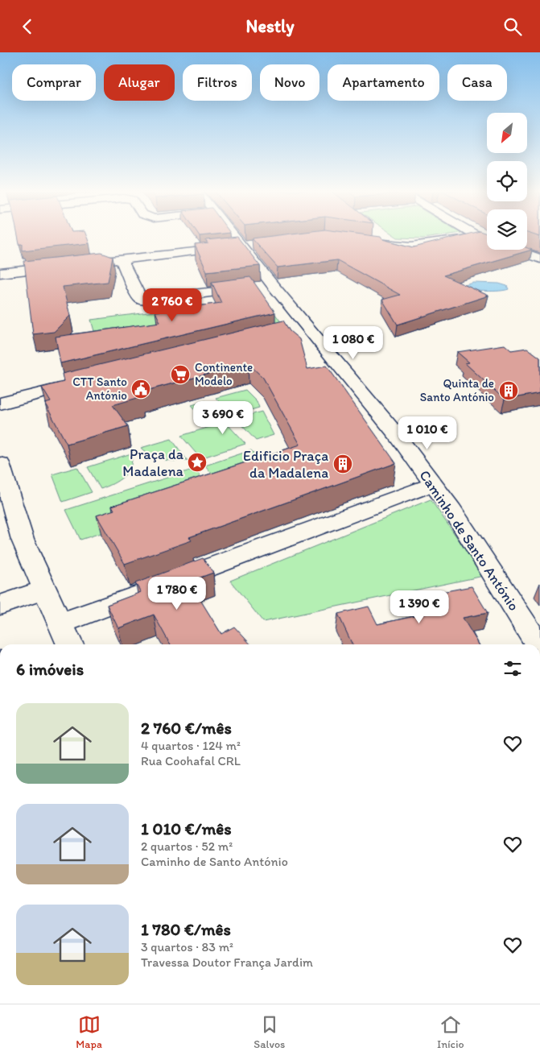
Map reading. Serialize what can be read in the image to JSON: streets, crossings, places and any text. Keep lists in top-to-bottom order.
{
  "streets": {
    "street": ["Caminho de Santo António"]
  },
  "places": {
    "supermarket": ["Continente Modelo"],
    "public building": ["CTT Santo António"],
    "building": ["Quinta de Santo António", "Edificio Praça da Madalena"],
    "place": ["Praça da Madalena"]
  },
  "north": "bottom left",
  "page": {
    "header": "Nestly",
    "chip": [
      "Comprar",
      "Alugar",
      "Filtros",
      "Novo",
      "Apartamento",
      "Casa"
    ],
    "price": [
      "2 760 €",
      "1 080 €",
      "3 690 €",
      "1 010 €",
      "1 780 €",
      "1 390 €"
    ],
    "heading": "6 imóveis",
    "list": [
      {
        "name": "2 760 €/mês",
        "note": "4 quartos · 124 m² · Rua Coohafal CRL"
      },
      {
        "name": "1 010 €/mês",
        "note": "2 quartos · 52 m² · Caminho de Santo António"
      },
      {
        "name": "1 780 €/mês",
        "note": "3 quartos · 83 m² · Travessa Doutor França Jardim"
      }
    ],
    "tabs": ["Mapa", "Salvos", "Início"]
  }
}
